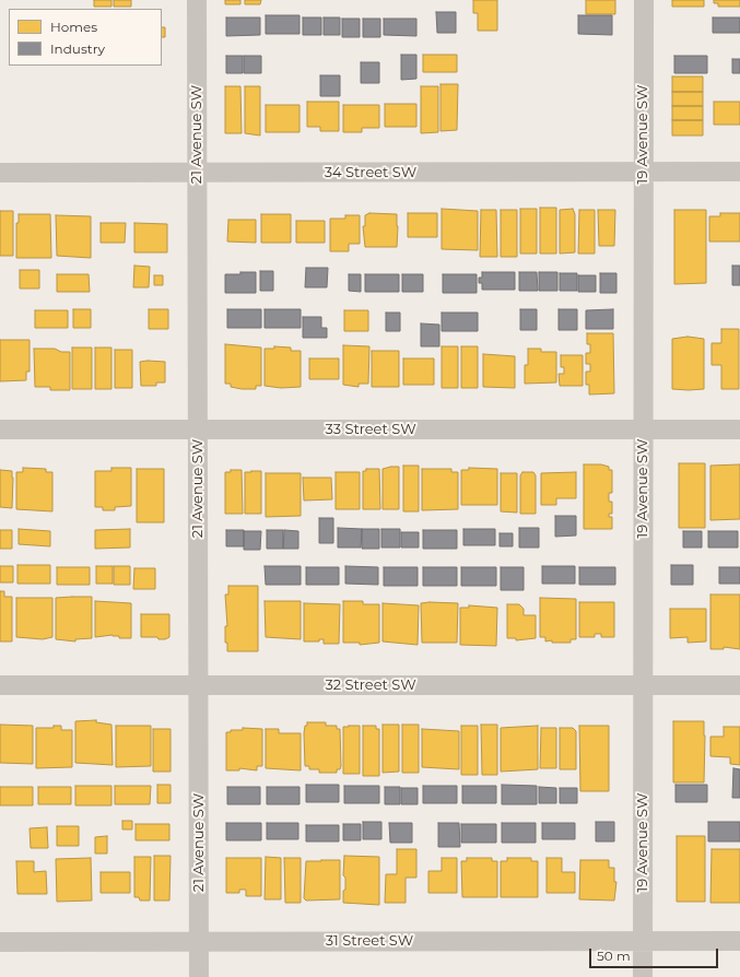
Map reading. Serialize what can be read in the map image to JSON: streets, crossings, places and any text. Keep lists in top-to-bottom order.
{
  "streets": {
    "street": [
      "21 Avenue SW",
      "19 Avenue SW",
      "34 Street SW",
      "33 Street SW",
      "32 Street SW",
      "31 Street SW"
    ]
  },
  "crossings": [
    ["21 Avenue SW", "34 Street SW"],
    ["21 Avenue SW", "33 Street SW"],
    ["21 Avenue SW", "32 Street SW"],
    ["21 Avenue SW", "31 Street SW"],
    ["19 Avenue SW", "34 Street SW"],
    ["19 Avenue SW", "33 Street SW"],
    ["19 Avenue SW", "32 Street SW"],
    ["19 Avenue SW", "31 Street SW"]
  ],
  "legend": ["Homes", "Industry"],
  "scale_bar": "50 m"
}
